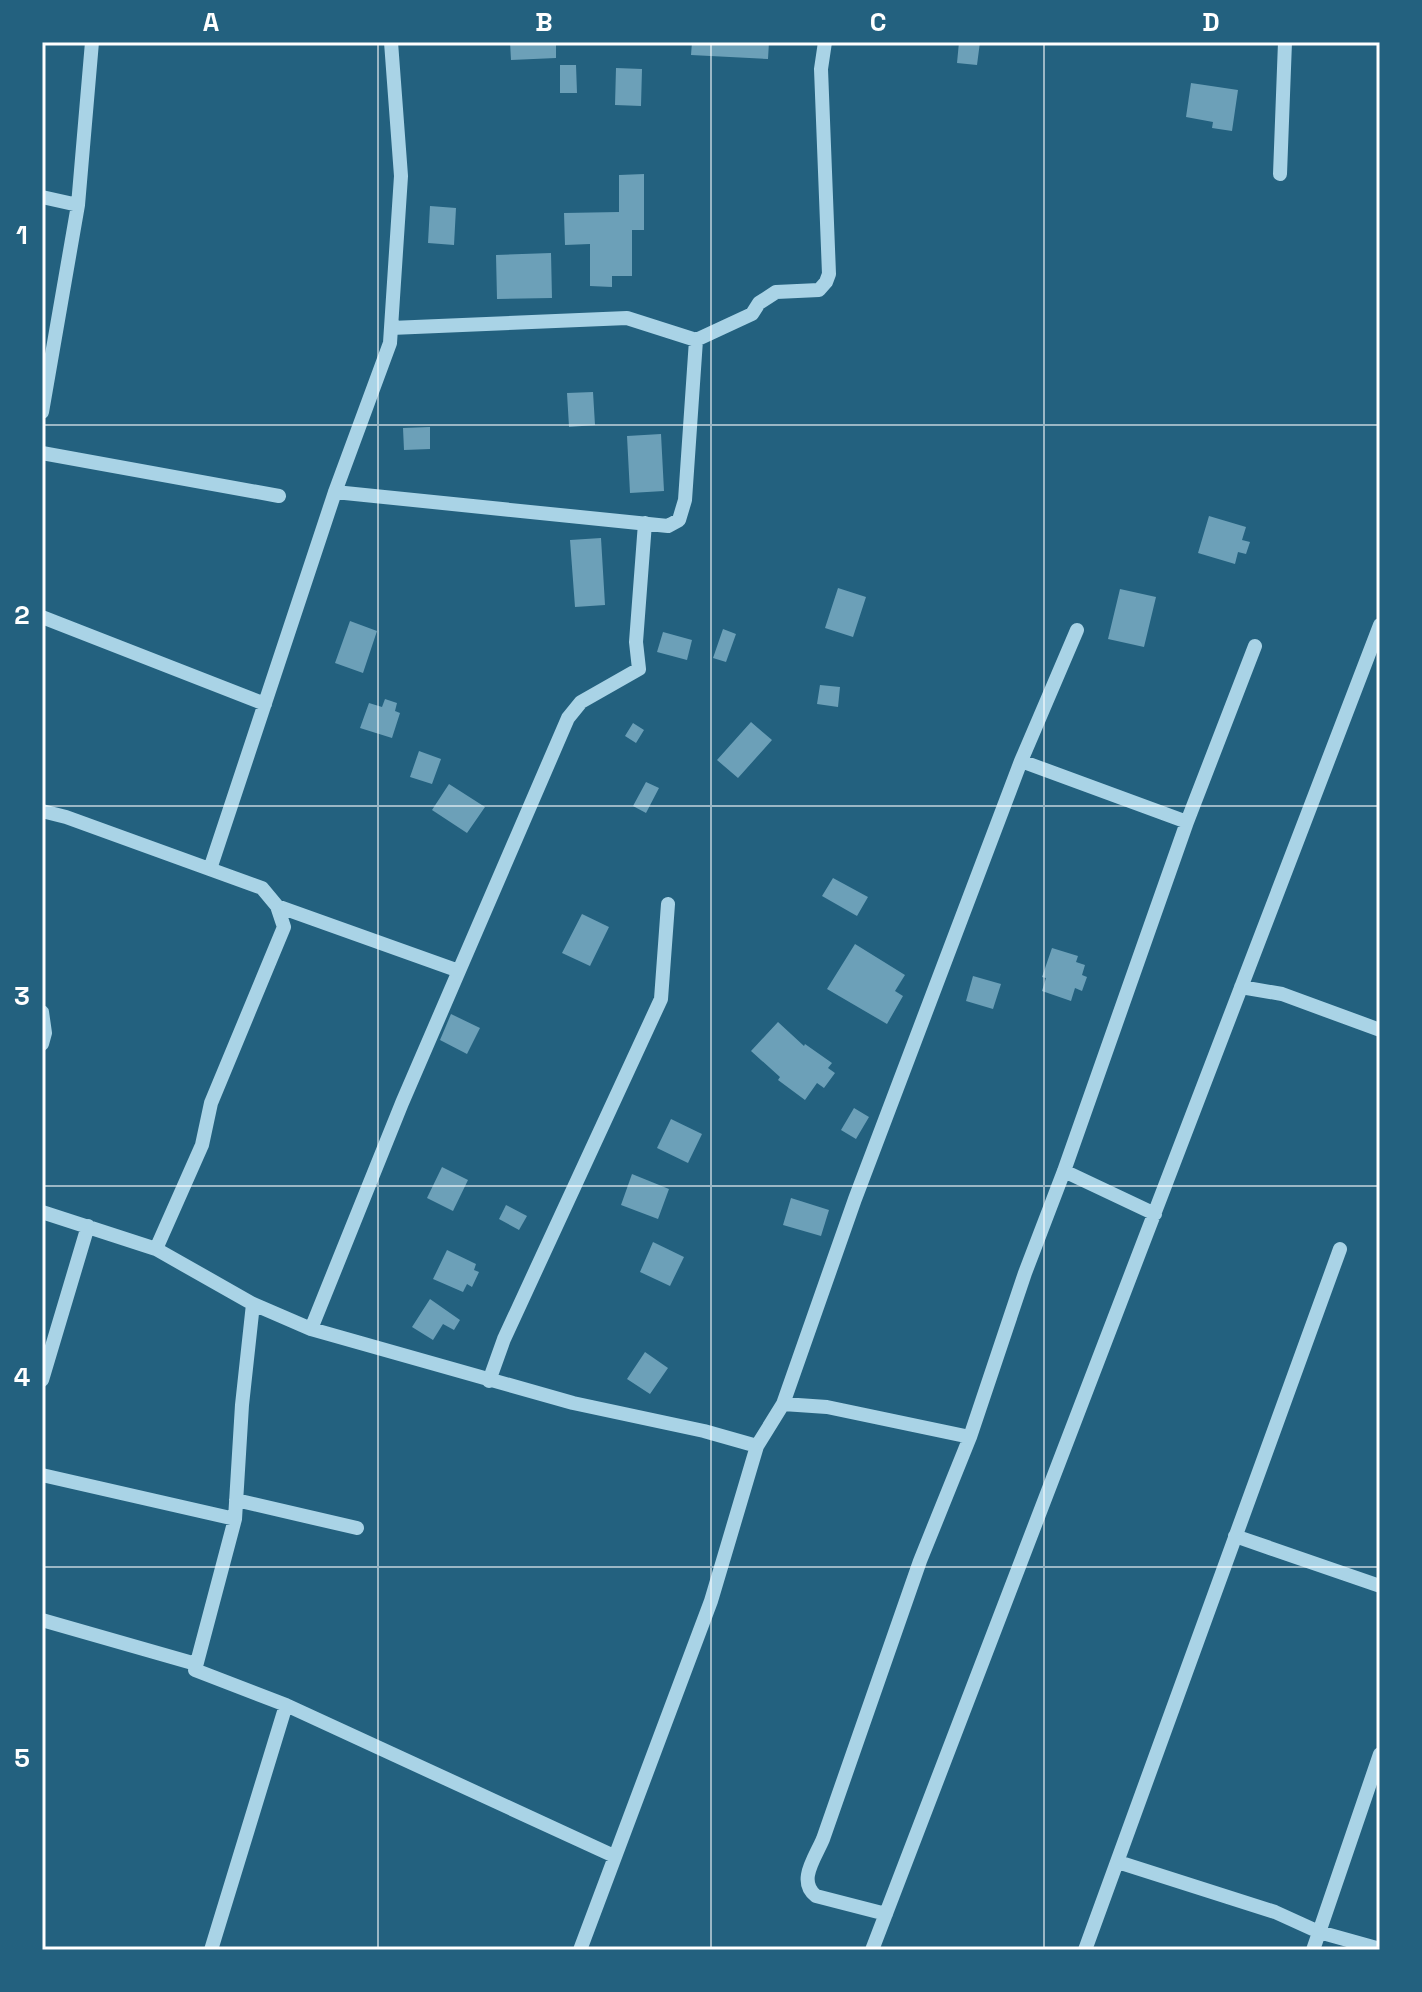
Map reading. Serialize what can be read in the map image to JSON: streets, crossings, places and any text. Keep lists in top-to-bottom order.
{
  "grid": {
    "columns": [
      "A",
      "B",
      "C",
      "D"
    ],
    "rows": [
      "1",
      "2",
      "3",
      "4",
      "5"
    ]
  }
}
